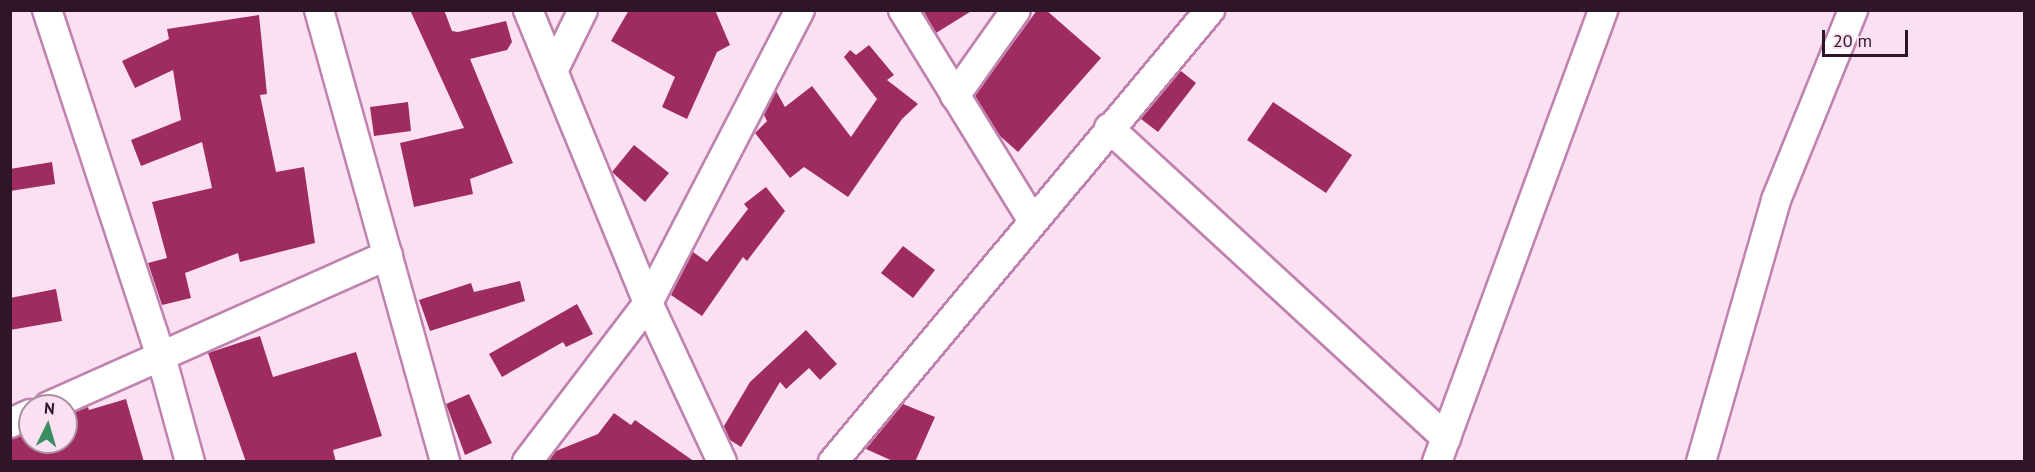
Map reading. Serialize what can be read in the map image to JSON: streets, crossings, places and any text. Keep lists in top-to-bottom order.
{
  "scale_bar": "20 m",
  "north": "top"
}
